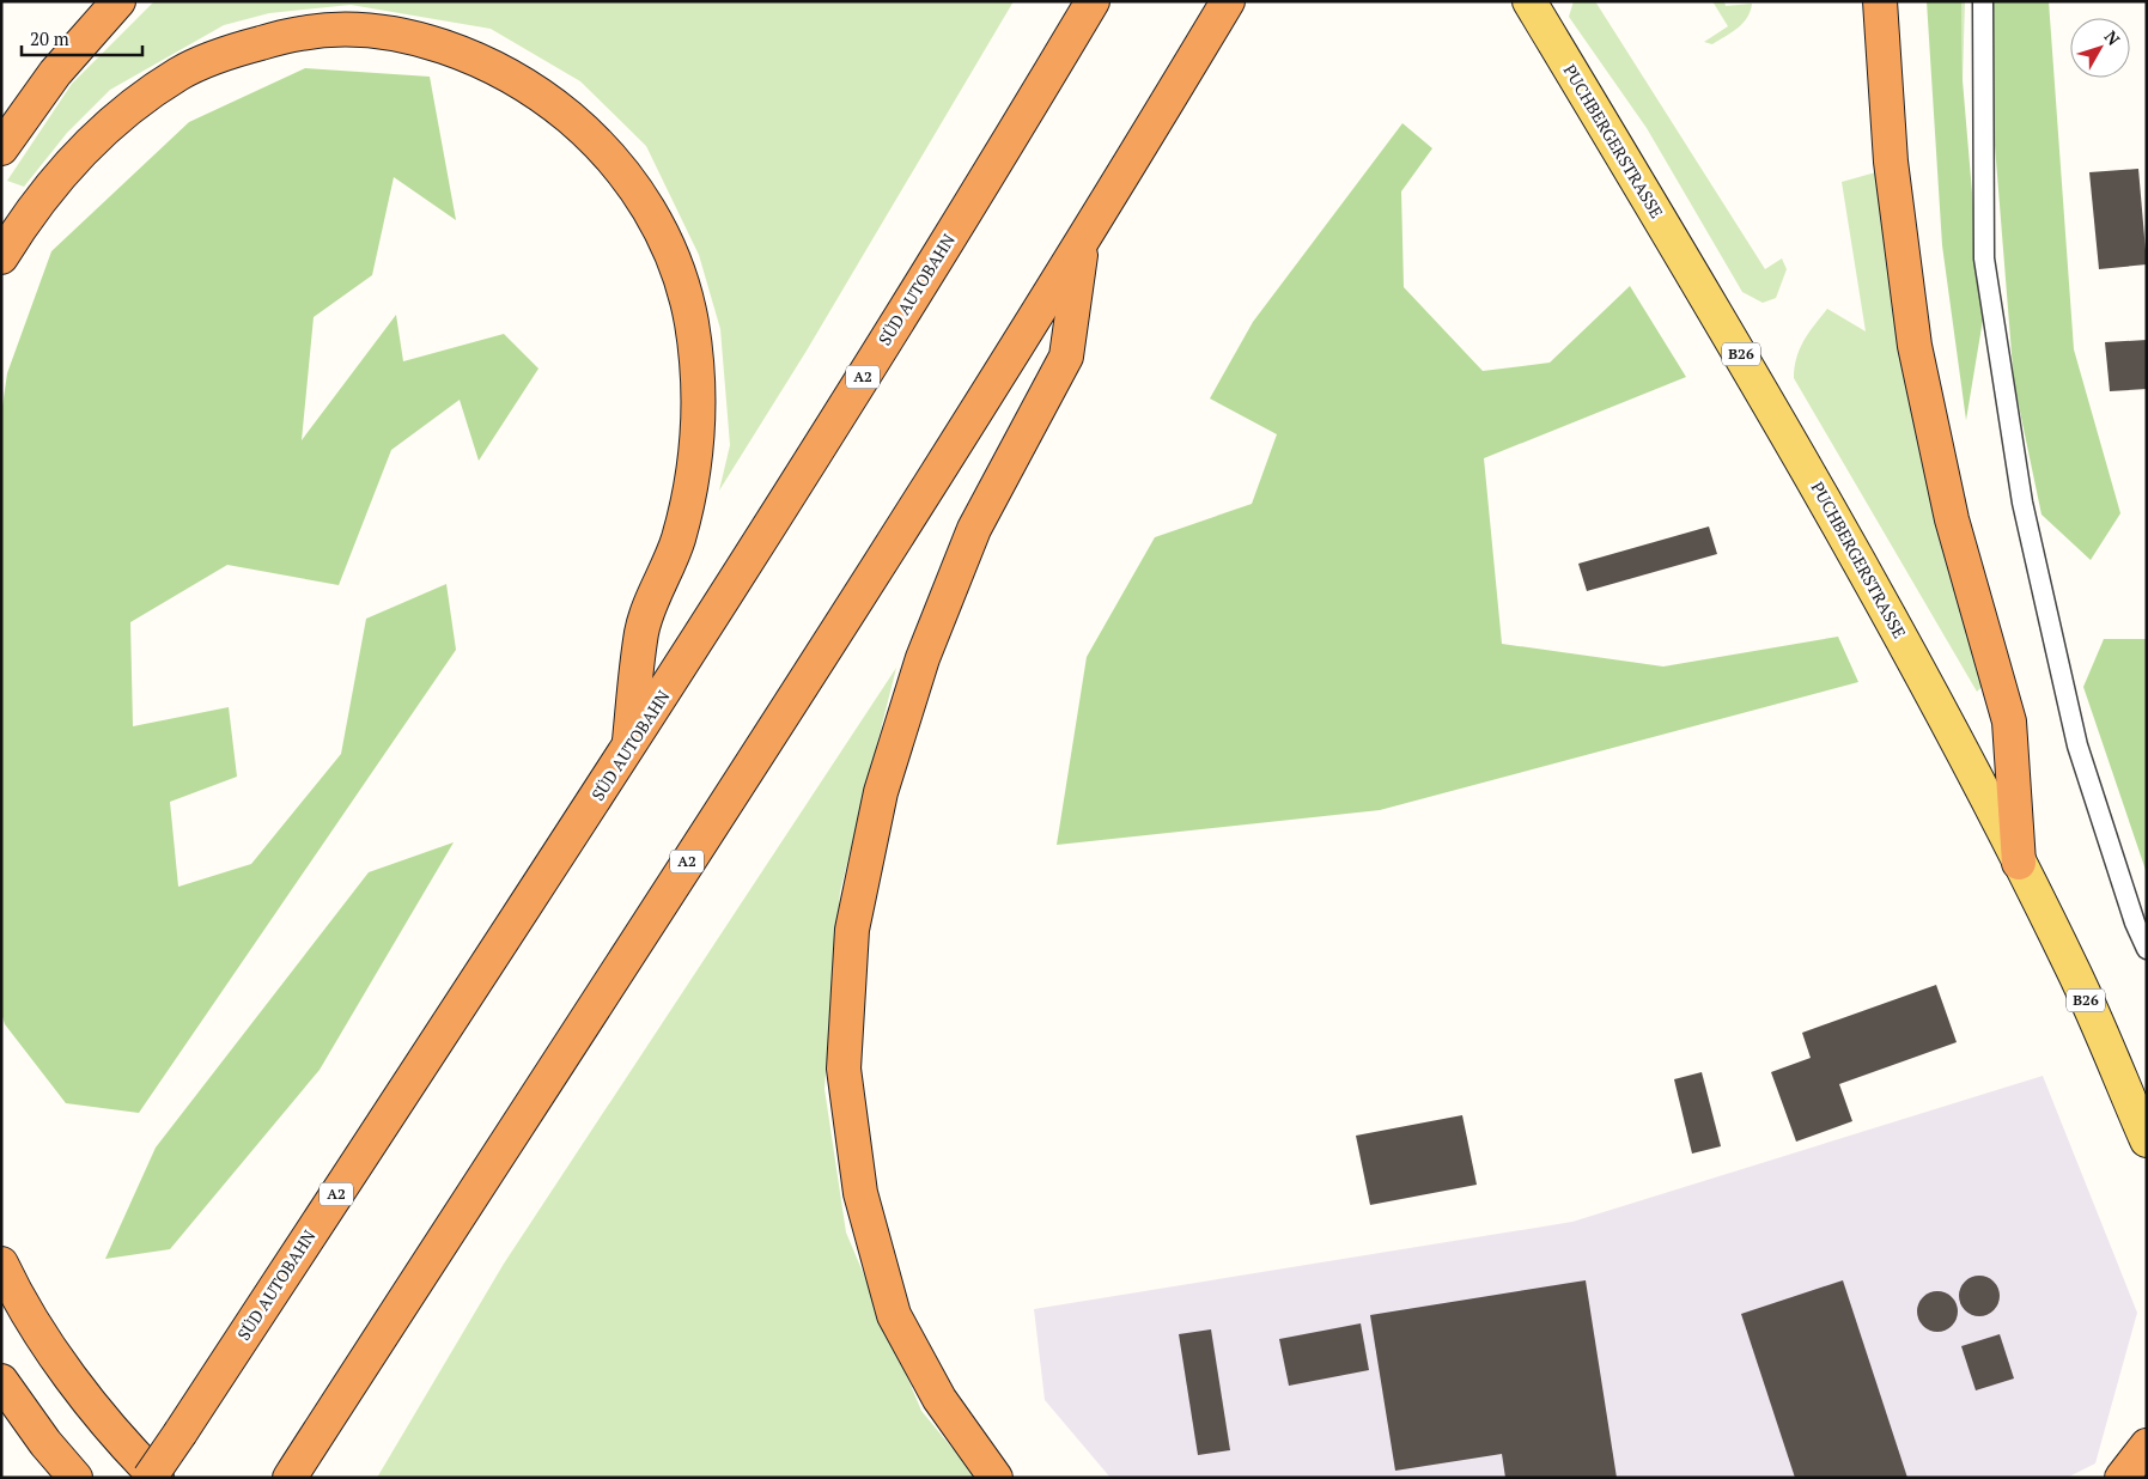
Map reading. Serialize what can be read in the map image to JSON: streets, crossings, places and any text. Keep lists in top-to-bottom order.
{
  "streets": {
    "highway": ["SÜD AUTOBAHN", "A2"],
    "main road": ["PUCHBERGERSTRASSE", "B26"]
  },
  "scale_bar": "20 m",
  "north": "top right"
}
